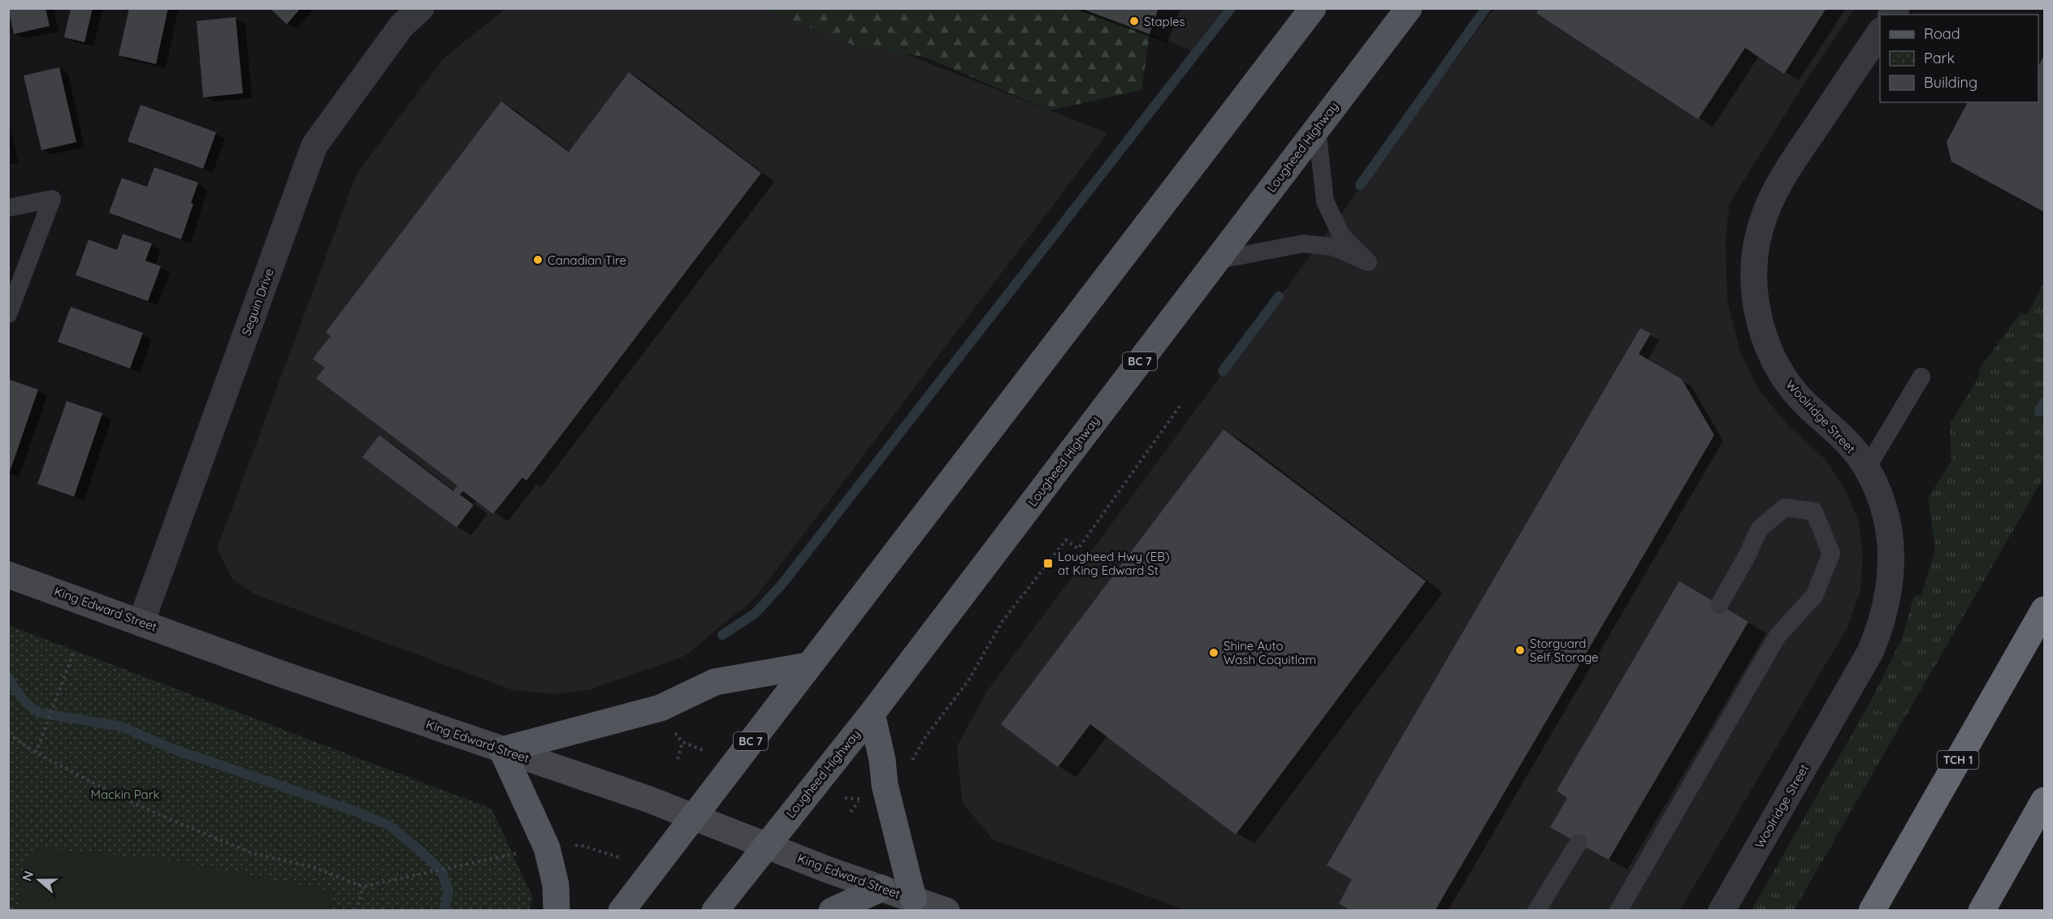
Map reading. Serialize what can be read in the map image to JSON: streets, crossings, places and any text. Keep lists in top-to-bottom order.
{
  "streets": {
    "highway": ["TCH 1"],
    "main road": ["Lougheed Highway", "BC 7", "King Edward Street"],
    "street": ["Seguin Drive", "Woolridge Street"]
  },
  "crossings": [
    ["Lougheed Highway", "King Edward Street"],
    ["Seguin Drive", "King Edward Street"],
    ["BC 7", "King Edward Street"]
  ],
  "parks": ["Mackin Park"],
  "places": {
    "other": [
      "Staples",
      "Canadian Tire",
      "Storguard Self Storage",
      "Shine Auto Wash Coquitlam"
    ],
    "transit": ["Lougheed Hwy (EB) at King Edward St"]
  },
  "legend": ["Road", "Park", "Building"],
  "north": "left"
}
